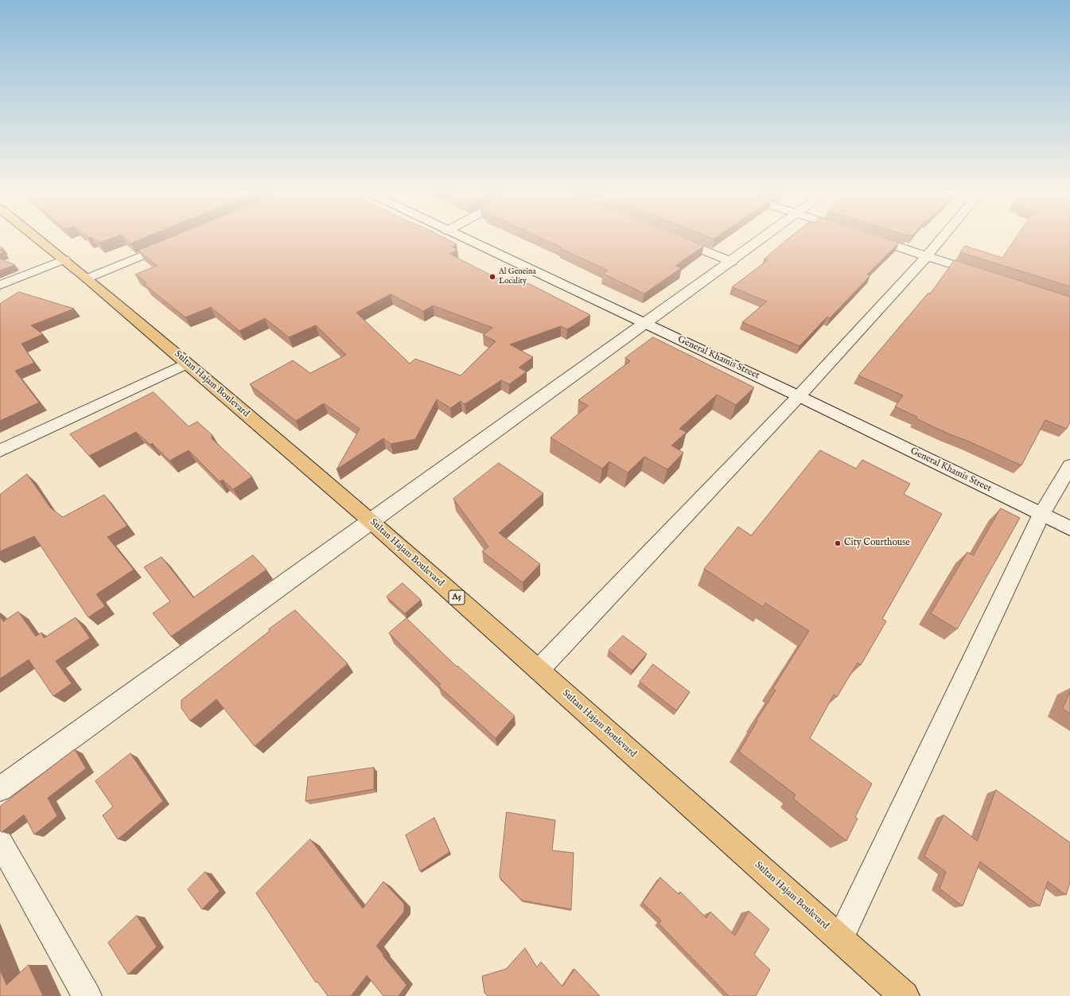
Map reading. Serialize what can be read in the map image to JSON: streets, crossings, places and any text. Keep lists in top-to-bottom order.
{
  "streets": {
    "highway": ["Sultan Hajam Boulevard", "A5"],
    "street": ["General Khamis Street"]
  },
  "places": ["Al Geneina Locality", "City Courthouse"]
}
